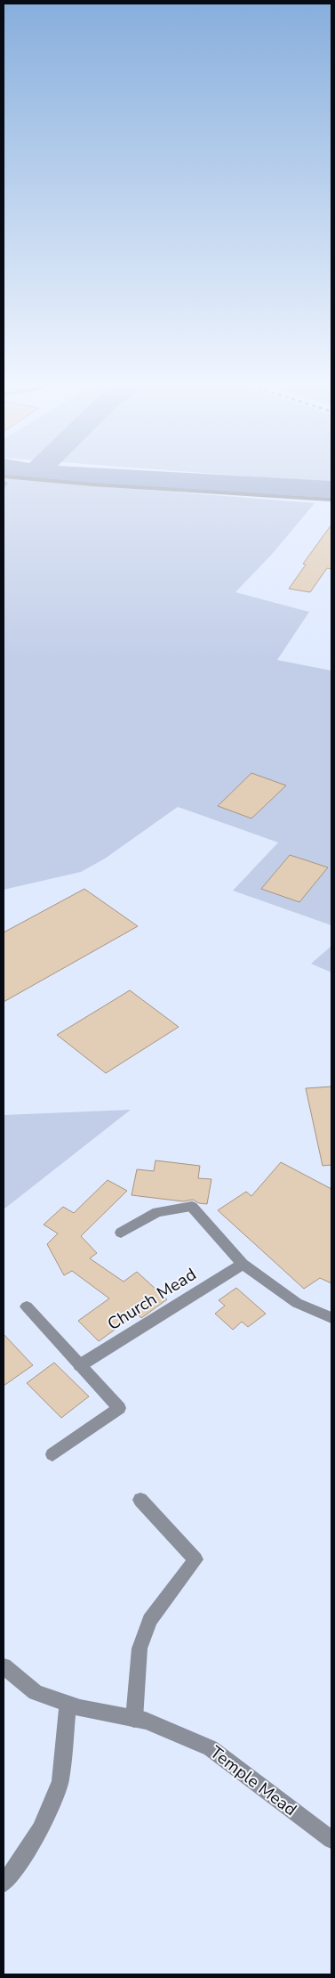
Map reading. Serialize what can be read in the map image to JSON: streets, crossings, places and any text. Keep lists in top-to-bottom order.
{
  "streets": {
    "street": ["Church Mead", "Temple Mead"]
  }
}
